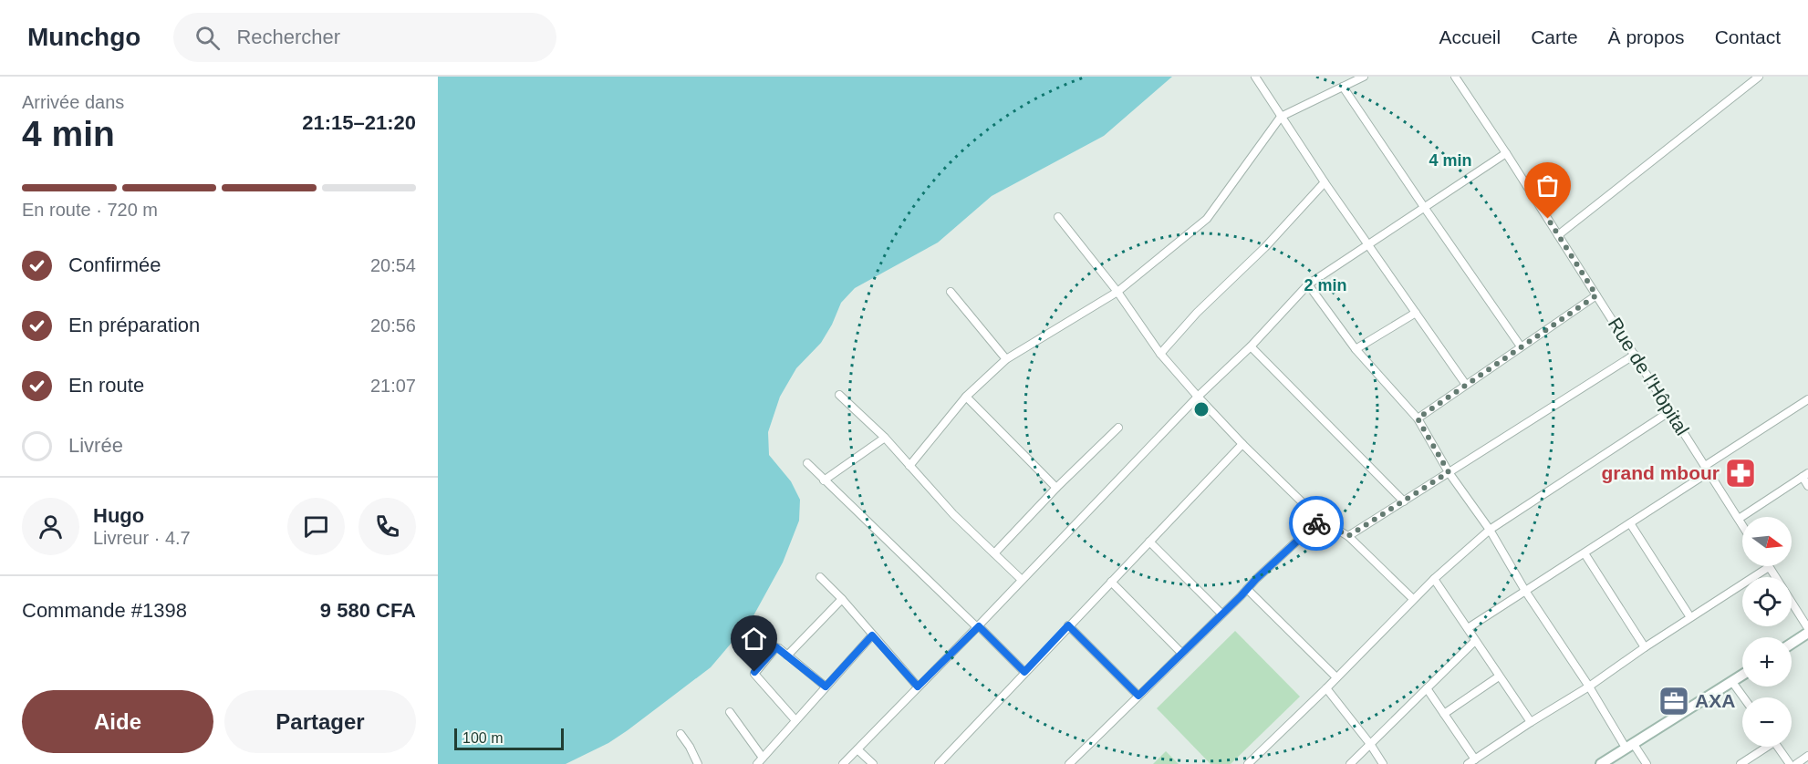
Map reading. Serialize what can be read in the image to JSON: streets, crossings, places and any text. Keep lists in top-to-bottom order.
{
  "streets": {
    "street": ["Rue de l'Hôpital"]
  },
  "places": {
    "pharmacy": ["grand mbour"],
    "office": ["AXA"]
  },
  "scale_bar": "100 m",
  "north": "right",
  "page": {
    "header": "Munchgo",
    "search": "Rechercher",
    "nav": [
      "Accueil",
      "Carte",
      "À propos",
      "Contact"
    ],
    "heading": ["4 min", "Arrivée dans", "21:15–21:20"],
    "panel": [
      "Hugo",
      "Livreur · 4.7",
      "Commande #1398",
      "9 580 CFA"
    ],
    "bar": "En route · 720 m",
    "list": [
      ["Confirmée", "20:54"],
      ["En préparation", "20:56"],
      ["En route", "21:07"],
      "Livrée"
    ],
    "map_buttons": ["+", "−"],
    "buttons": ["Aide", "Partager"],
    "scale": "100 m"
  },
  "rings": ["4 min", "2 min"]
}
